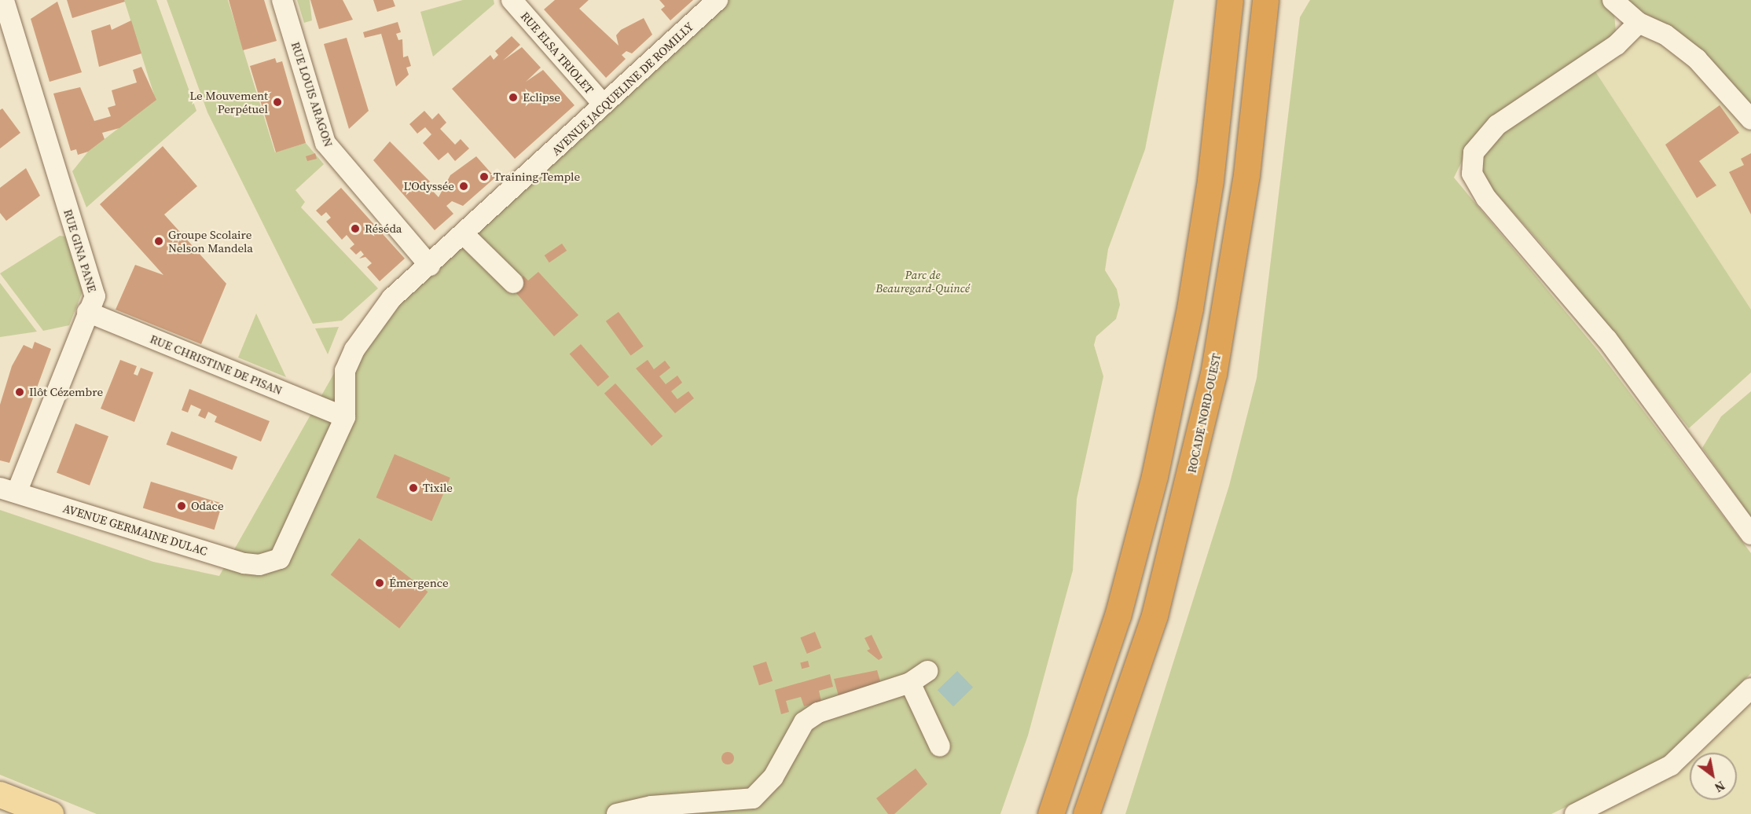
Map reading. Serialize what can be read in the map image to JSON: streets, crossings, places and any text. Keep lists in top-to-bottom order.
{
  "streets": {
    "highway": ["ROCADE NORD-OUEST"],
    "street": [
      "RUE ELSA TRIOLET",
      "AVENUE JACQUELINE DE ROMILLY",
      "RUE LOUIS ARAGON",
      "RUE GINA PANE",
      "RUE CHRISTINE DE PISAN",
      "AVENUE GERMAINE DULAC"
    ]
  },
  "crossings": [
    ["RUE ELSA TRIOLET", "AVENUE JACQUELINE DE ROMILLY"],
    ["AVENUE JACQUELINE DE ROMILLY", "RUE LOUIS ARAGON"],
    ["AVENUE JACQUELINE DE ROMILLY", "RUE CHRISTINE DE PISAN"],
    ["AVENUE JACQUELINE DE ROMILLY", "AVENUE GERMAINE DULAC"],
    ["RUE GINA PANE", "RUE CHRISTINE DE PISAN"],
    ["RUE GINA PANE", "AVENUE GERMAINE DULAC"]
  ],
  "parks": ["Parc de Beauregard-Quincé"],
  "places": [
    "Eclipse",
    "Le Mouvement Perpétuel",
    "Training Temple",
    "L'Odyssée",
    "Réséda",
    "Groupe Scolaire Nelson Mandela",
    "Ilôt Cézembre",
    "Tixile",
    "Odace",
    "Émergence"
  ],
  "north": "bottom right"
}
